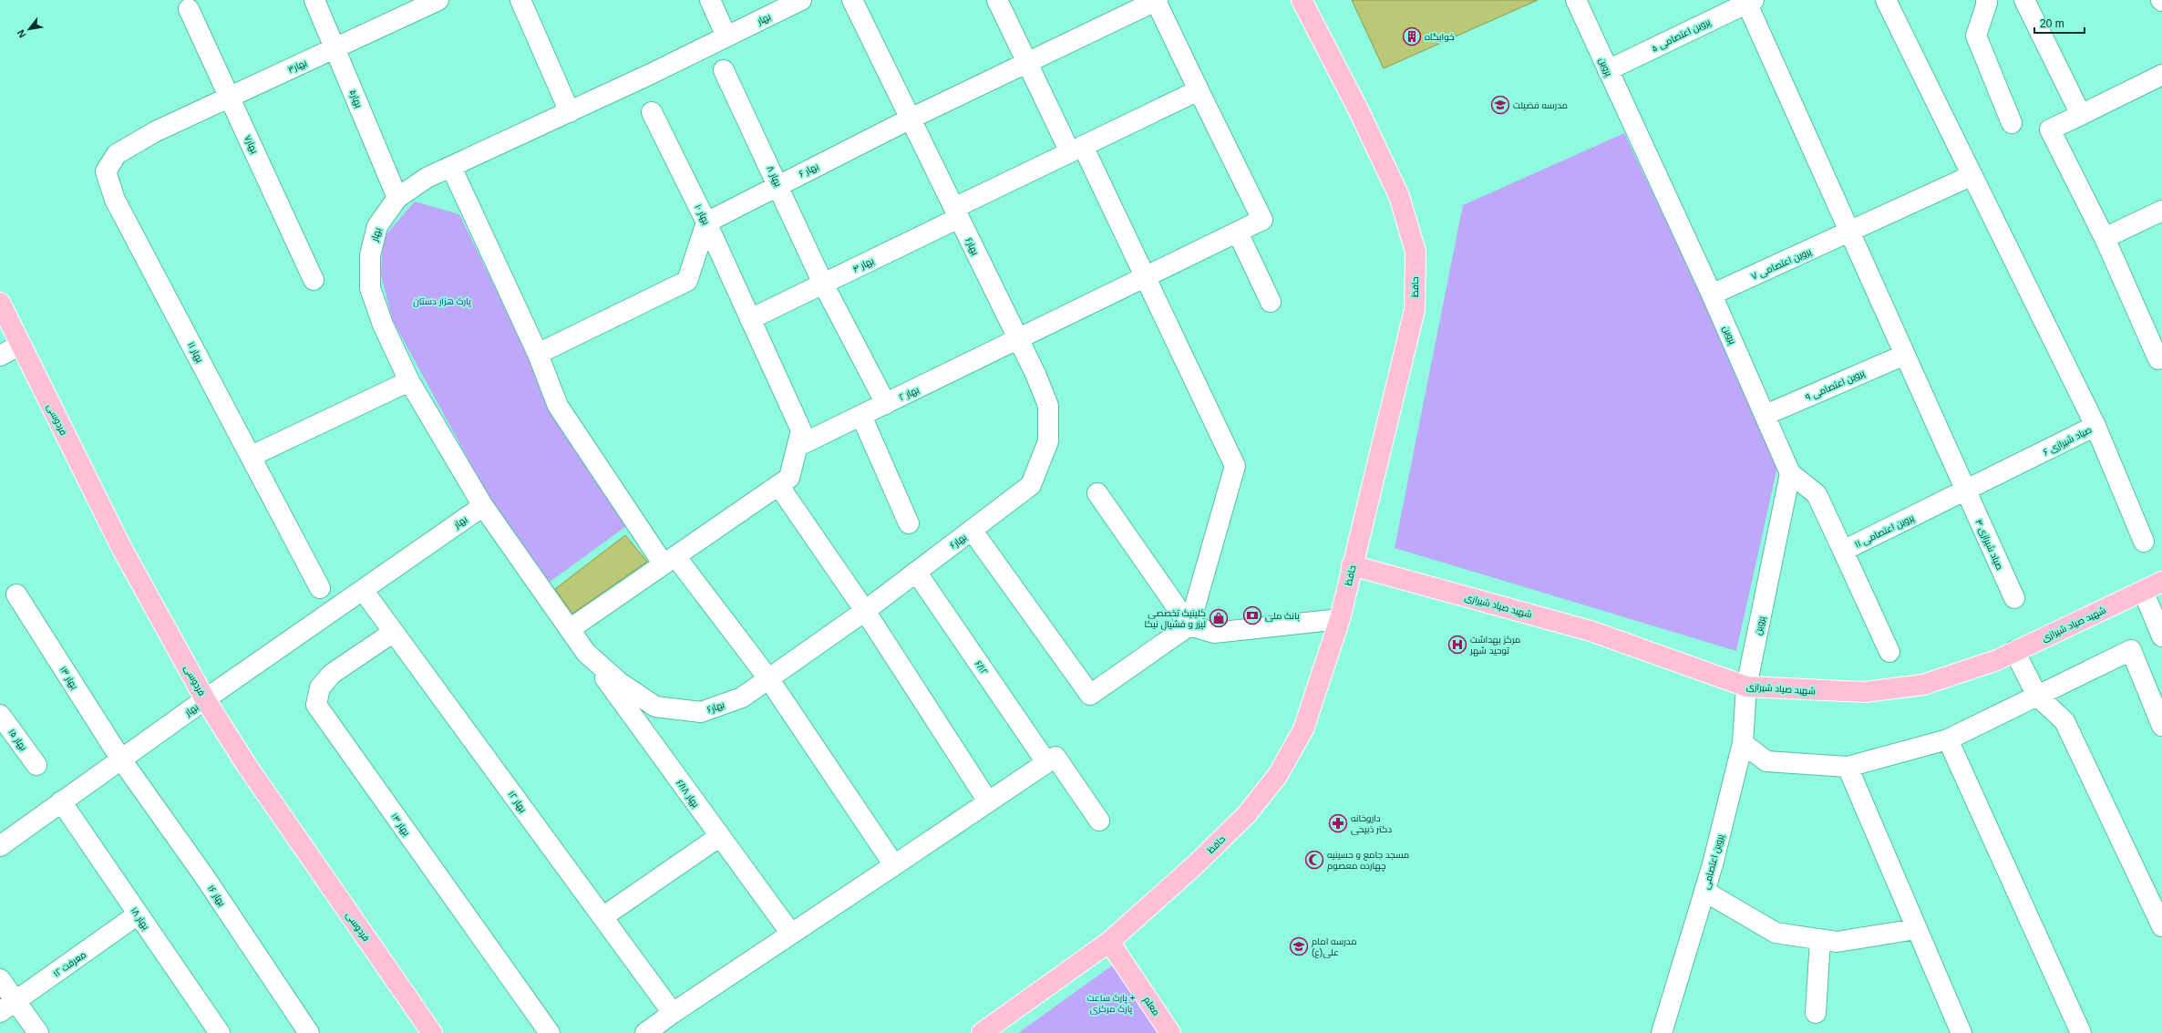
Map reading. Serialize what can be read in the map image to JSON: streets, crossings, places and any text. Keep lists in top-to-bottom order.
{
  "streets": {
    "main road": [
      "حافظ",
      "فردوسی",
      "شهید صیاد شیرازی",
      "معلم"
    ],
    "street": [
      "بهار",
      "پروین اعتصامی ۵",
      "بهار۳",
      "پروین",
      "بهار۵",
      "بهار۷",
      "بهار ۶",
      "بهار ۸",
      "بهار ۱۰",
      "بهار۶",
      "پروین اعتصامی ۷",
      "بهار ۴",
      "بهار ۱۱",
      "پروین اعتصامی ۹",
      "بهار ۲",
      "صیاد شیرازی ۶",
      "پروین اعتصامی ۱۱",
      "صیاد شیرازی ۴",
      "۶/۱۲",
      "بهار ۱۳",
      "بهار ۱۵",
      "بهار ۶/۱۸",
      "بهار ۱۲",
      "بهار ۱۴",
      "پروین اعتصامی",
      "بهار ۱۶",
      "بهار ۱۸",
      "معرفت ۱۲"
    ]
  },
  "crossings": [
    ["بهار", "بهار۵"],
    ["بهار", "بهار۶"],
    ["بهار", "فردوسی"],
    ["بهار", "بهار ۱۳"],
    ["بهار", "بهار ۱۲"],
    ["بهار", "بهار ۱۶"],
    ["بهار", "بهار ۱۸"],
    ["پروین اعتصامی ۵", "پروین"],
    ["پروین اعتصامی ۵", "صیاد شیرازی ۴"],
    ["بهار۳", "بهار۵"],
    ["بهار۳", "بهار۷"],
    ["بهار۳", "بهار ۱۱"],
    ["پروین", "پروین اعتصامی ۷"],
    ["پروین", "پروین اعتصامی ۹"],
    ["پروین", "شهید صیاد شیرازی"],
    ["پروین", "پروین اعتصامی"],
    ["بهار ۶", "بهار ۸"],
    ["بهار ۶", "بهار ۱۰"],
    ["بهار ۶", "بهار۶"],
    ["بهار ۸", "بهار ۴"],
    ["بهار ۸", "بهار ۲"],
    ["بهار ۱۰", "بهار۶"],
    ["بهار ۱۰", "بهار ۴"],
    ["بهار ۱۰", "بهار ۲"],
    ["بهار۶", "بهار ۴"],
    ["بهار۶", "بهار ۲"],
    ["بهار۶", "۶/۱۲"],
    ["بهار۶", "بهار ۶/۱۸"],
    ["پروین اعتصامی ۷", "صیاد شیرازی ۴"],
    ["بهار ۴", "بهار ۲"],
    ["حافظ", "شهید صیاد شیرازی"],
    ["حافظ", "معلم"],
    ["پروین اعتصامی ۹", "صیاد شیرازی ۴"],
    ["صیاد شیرازی ۶", "پروین اعتصامی ۱۱"],
    ["صیاد شیرازی ۶", "صیاد شیرازی ۴"],
    ["پروین اعتصامی ۱۱", "صیاد شیرازی ۴"],
    ["شهید صیاد شیرازی", "پروین اعتصامی"],
    ["بهار ۱۳", "بهار ۱۶"],
    ["بهار ۱۲", "بهار ۱۴"],
    ["بهار ۱۸", "معرفت ۱۲"]
  ],
  "parks": ["پارک هزار دستان", "پارک ساعت + پارک مرکزی"],
  "places": {
    "building": ["خوابگاه"],
    "school or university": ["مدرسه فضیلت", "مدرسه امام علی(ع)"],
    "bank": ["بانک ملی"],
    "shop": ["کلینیک تخصصی لیزر و فشیال نیکا"],
    "hospital": ["مرکز بهداشت توحید شهر"],
    "pharmacy": ["داروخانه دکتر ذبیحی"],
    "mosque": ["مسجد جامع و حسینیه چهارده معصوم"]
  },
  "scale_bar": "20 m",
  "north": "bottom left"
}
